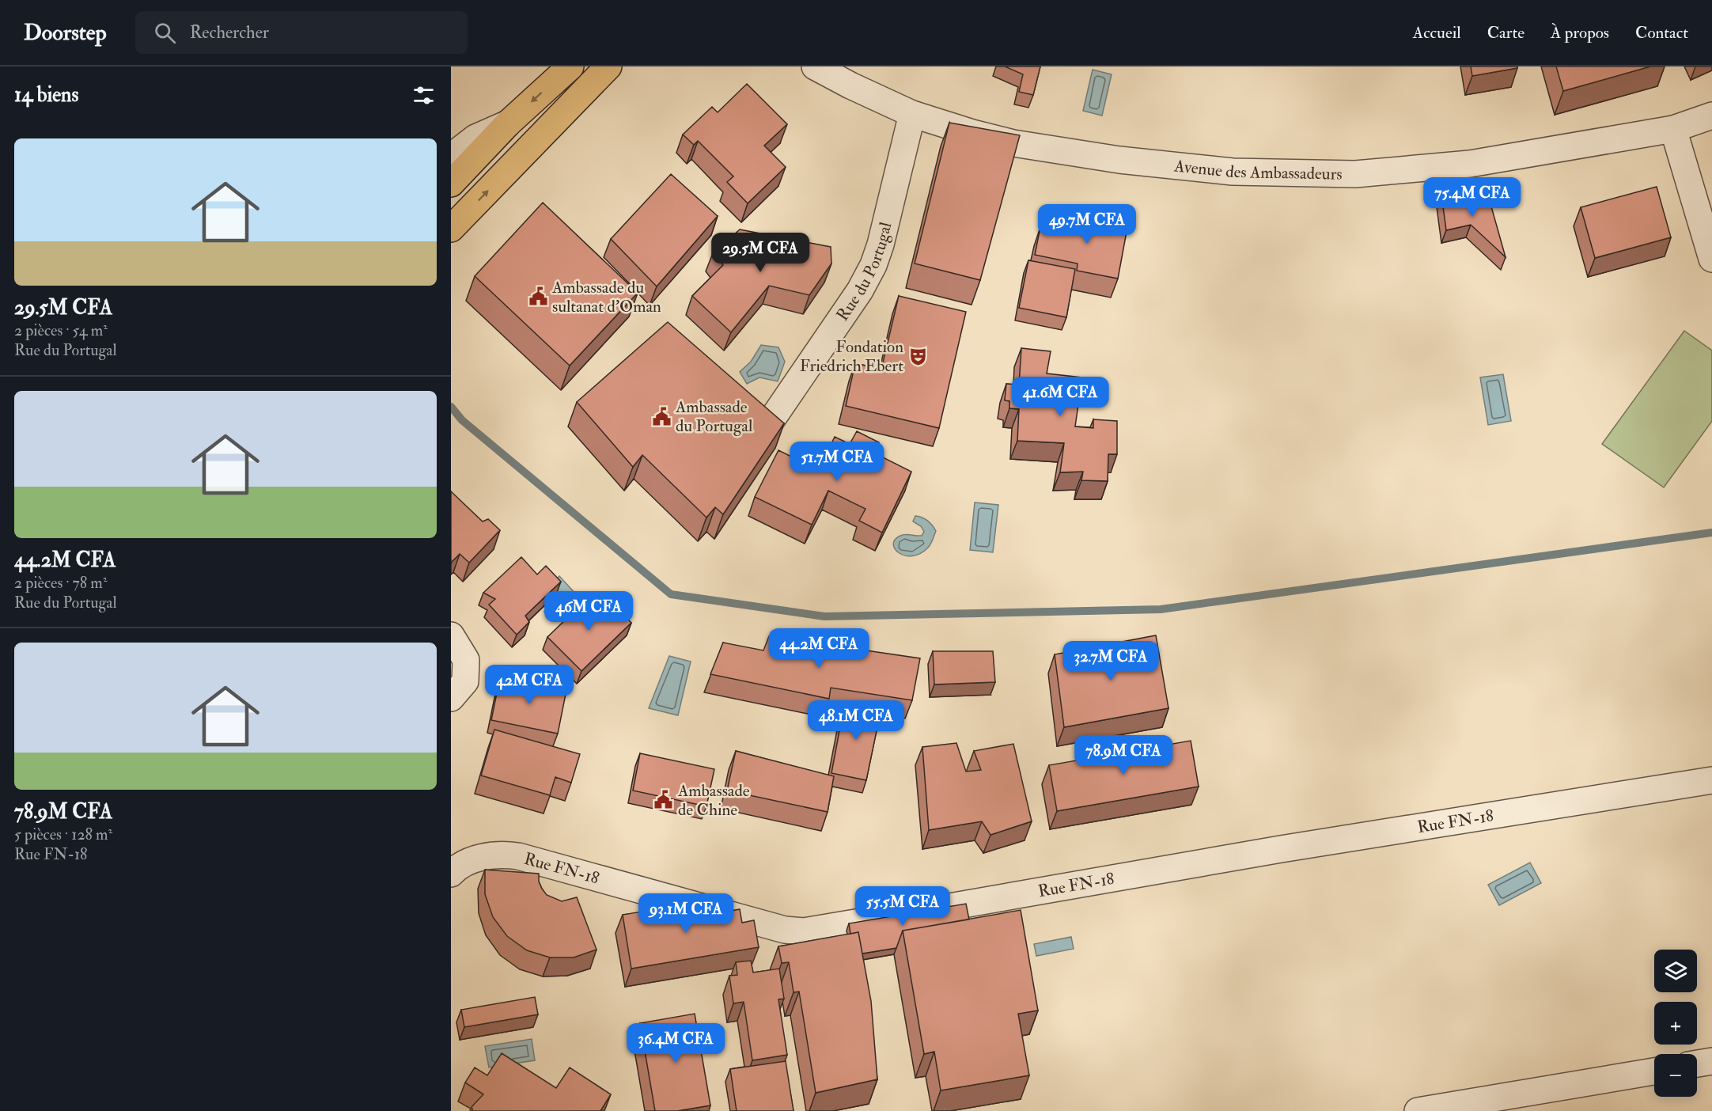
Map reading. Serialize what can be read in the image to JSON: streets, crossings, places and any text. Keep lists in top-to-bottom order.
{
  "streets": {
    "street": ["Avenue des Ambassadeurs", "Rue du Portugal", "Rue FN-18"]
  },
  "crossings": [
    ["Avenue des Ambassadeurs", "Rue du Portugal"]
  ],
  "places": {
    "public building": ["Ambassade du sultanat d'Oman", "Ambassade du Portugal", "Ambassade de Chine"],
    "theatre": ["Fondation Friedrich Ebert"]
  },
  "page": {
    "header": "Doorstep",
    "search": "Rechercher",
    "nav": [
      "Accueil",
      "Carte",
      "À propos",
      "Contact"
    ],
    "heading": "14 biens",
    "list": [
      {
        "name": "29.5M CFA",
        "note": "2 pièces · 54 m² · Rue du Portugal"
      },
      {
        "name": "44.2M CFA",
        "note": "2 pièces · 78 m² · Rue du Portugal"
      },
      {
        "name": "78.9M CFA",
        "note": "5 pièces · 128 m² · Rue FN-18"
      }
    ],
    "price": [
      "75.4M CFA",
      "49.7M CFA",
      "29.5M CFA",
      "41.6M CFA",
      "51.7M CFA",
      "46M CFA",
      "44.2M CFA",
      "32.7M CFA",
      "42M CFA",
      "48.1M CFA",
      "78.9M CFA",
      "55.5M CFA",
      "93.1M CFA",
      "36.4M CFA"
    ],
    "map_buttons": ["+", "−"]
  }
}
